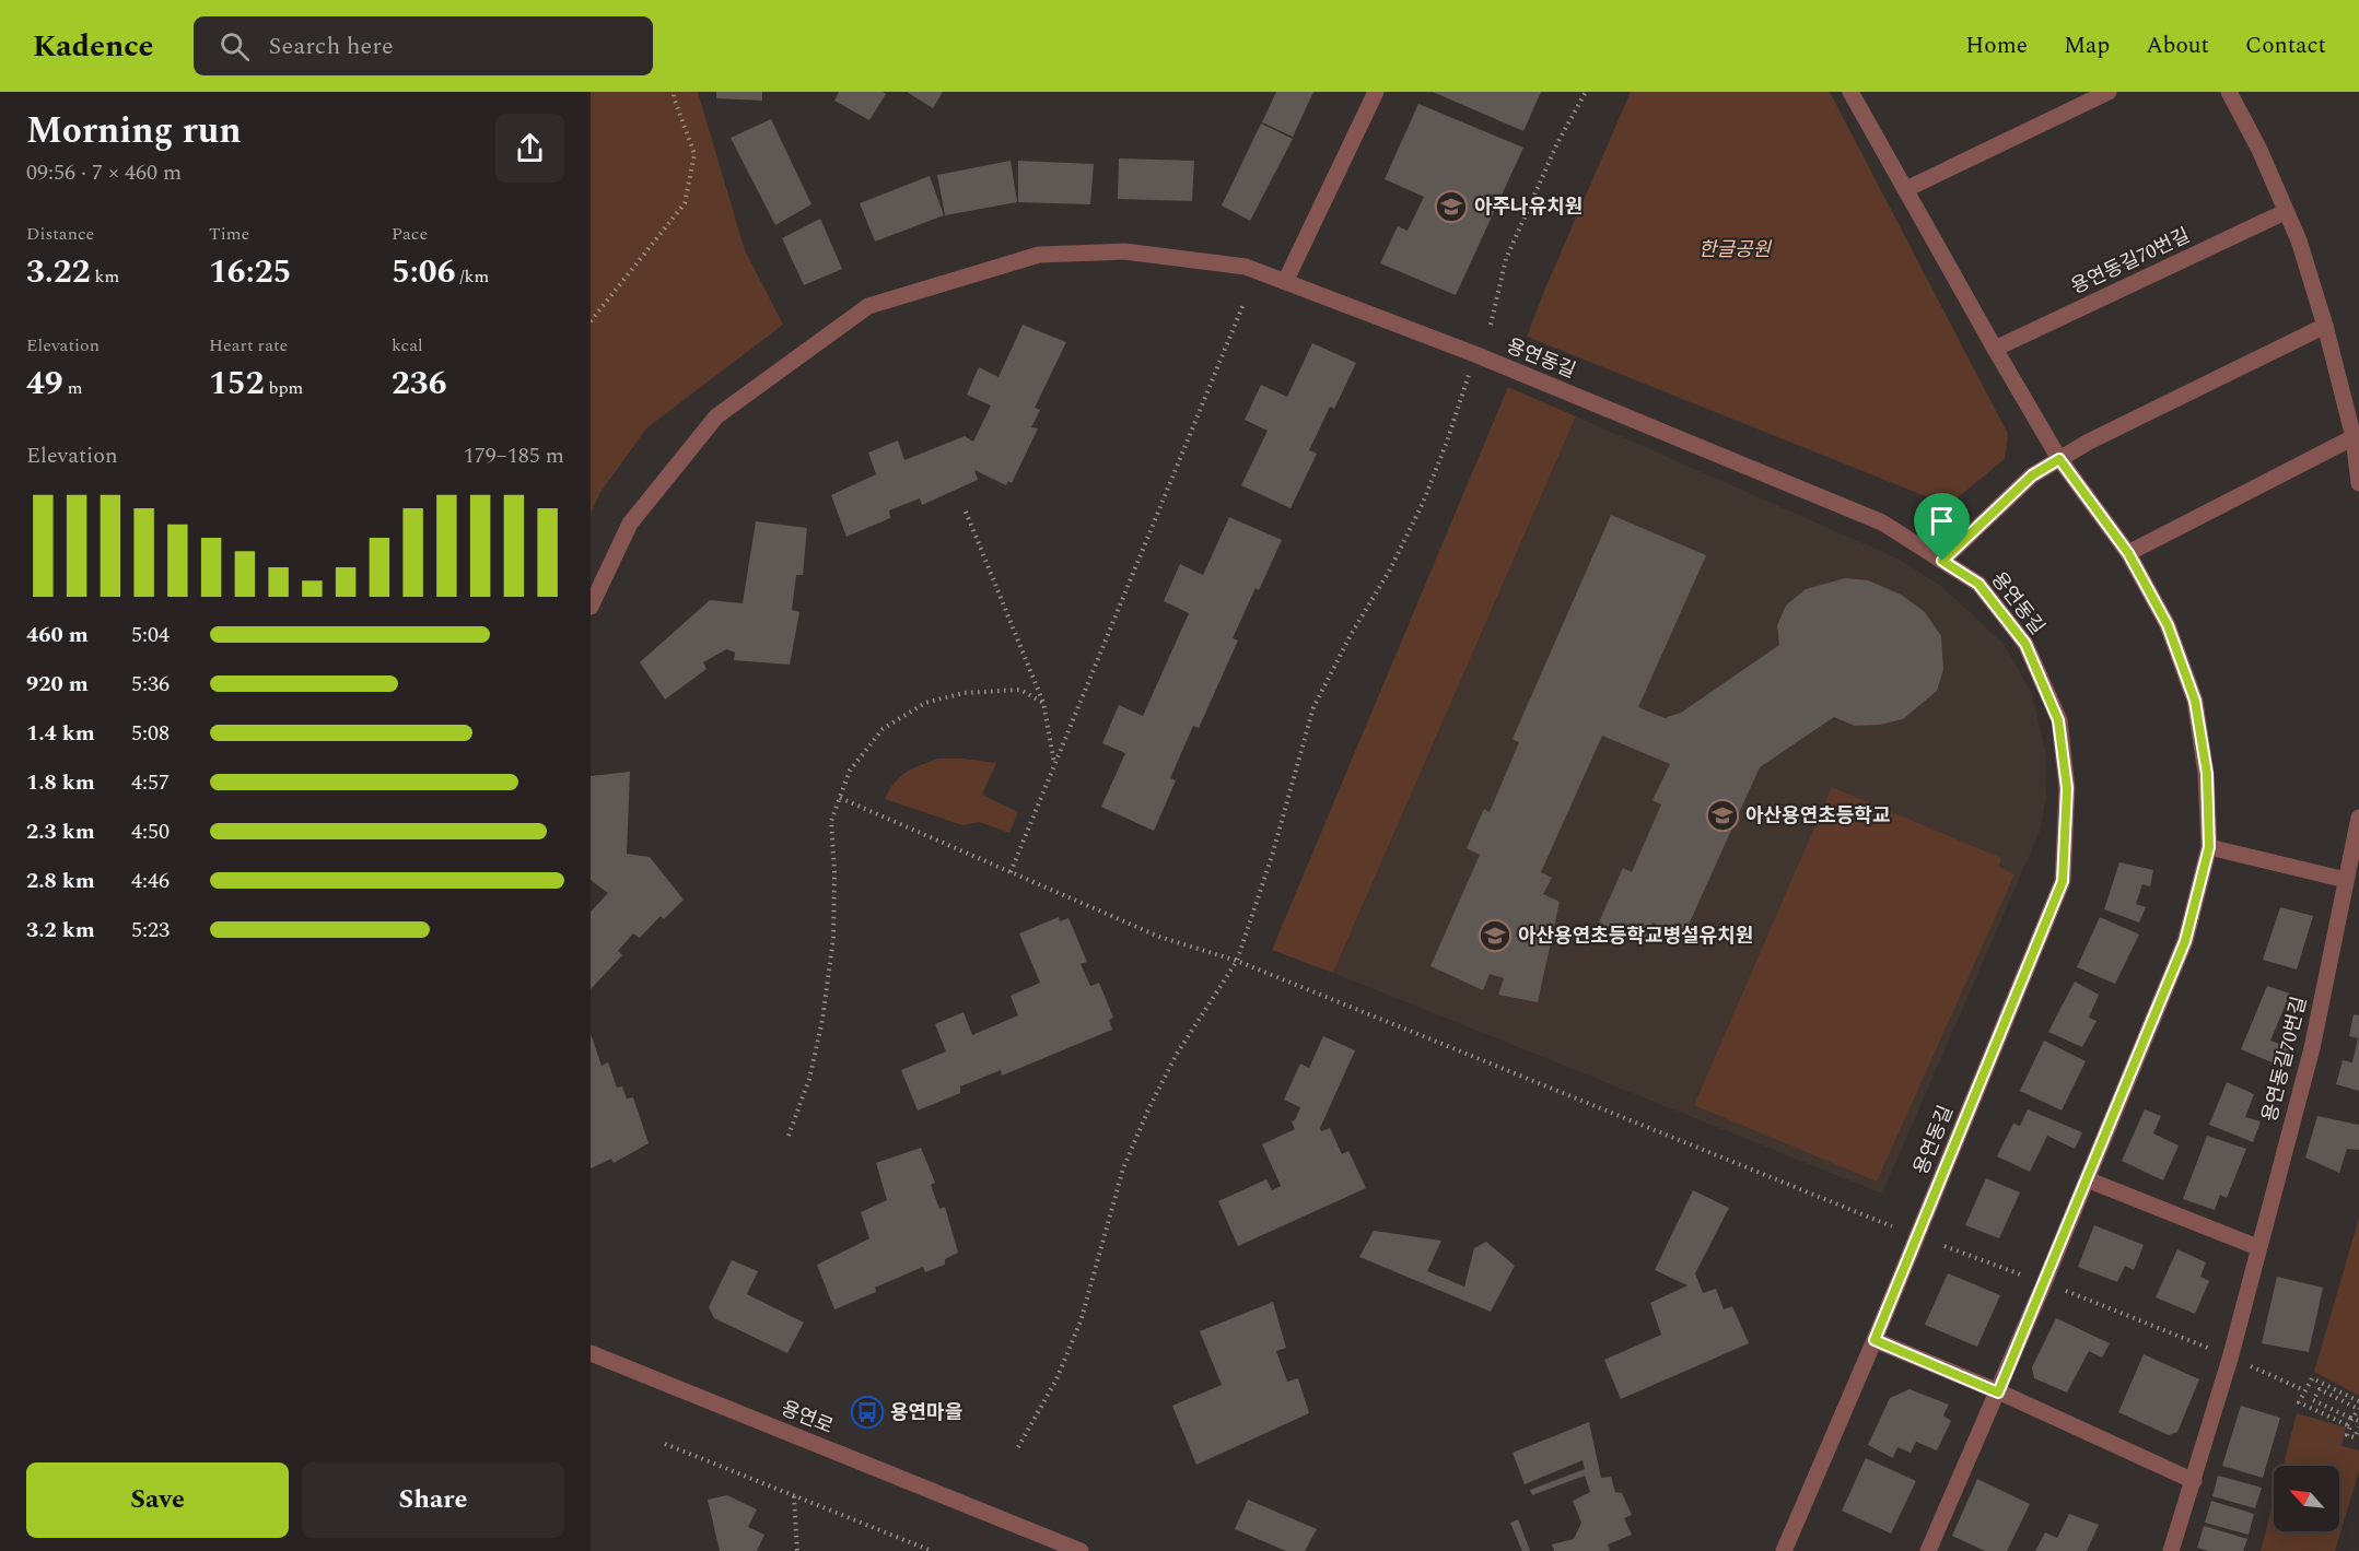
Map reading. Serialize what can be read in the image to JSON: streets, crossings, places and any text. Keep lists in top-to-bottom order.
{
  "streets": {
    "street": ["용연동길70번길", "용연동길", "용연로"]
  },
  "parks": ["한글공원"],
  "places": {
    "school or university": ["아주나유치원", "아산용연초등학교", "아산용연초등학교병설유치원"],
    "bus stop": ["용연마을"]
  },
  "north": "top left",
  "page": {
    "header": "Kadence",
    "search": "Search here",
    "nav": [
      "Home",
      "Map",
      "About",
      "Contact"
    ],
    "heading": ["Morning run", "09:56 · 7 × 460 m"],
    "stats": [
      ["Distance", "3.22 km"],
      ["Time", "16:25"],
      ["Pace", "5:06 /km"],
      ["Elevation", "49 m"],
      ["Heart rate", "152 bpm"],
      ["kcal", "236"]
    ],
    "chart": ["Elevation", "179–185 m"],
    "list": [
      {
        "name": "460 m",
        "note": "5:04"
      },
      {
        "name": "920 m",
        "note": "5:36"
      },
      {
        "name": "1.4 km",
        "note": "5:08"
      },
      {
        "name": "1.8 km",
        "note": "4:57"
      },
      {
        "name": "2.3 km",
        "note": "4:50"
      },
      {
        "name": "2.8 km",
        "note": "4:46"
      },
      {
        "name": "3.2 km",
        "note": "5:23"
      }
    ],
    "buttons": ["Save", "Share"]
  }
}
